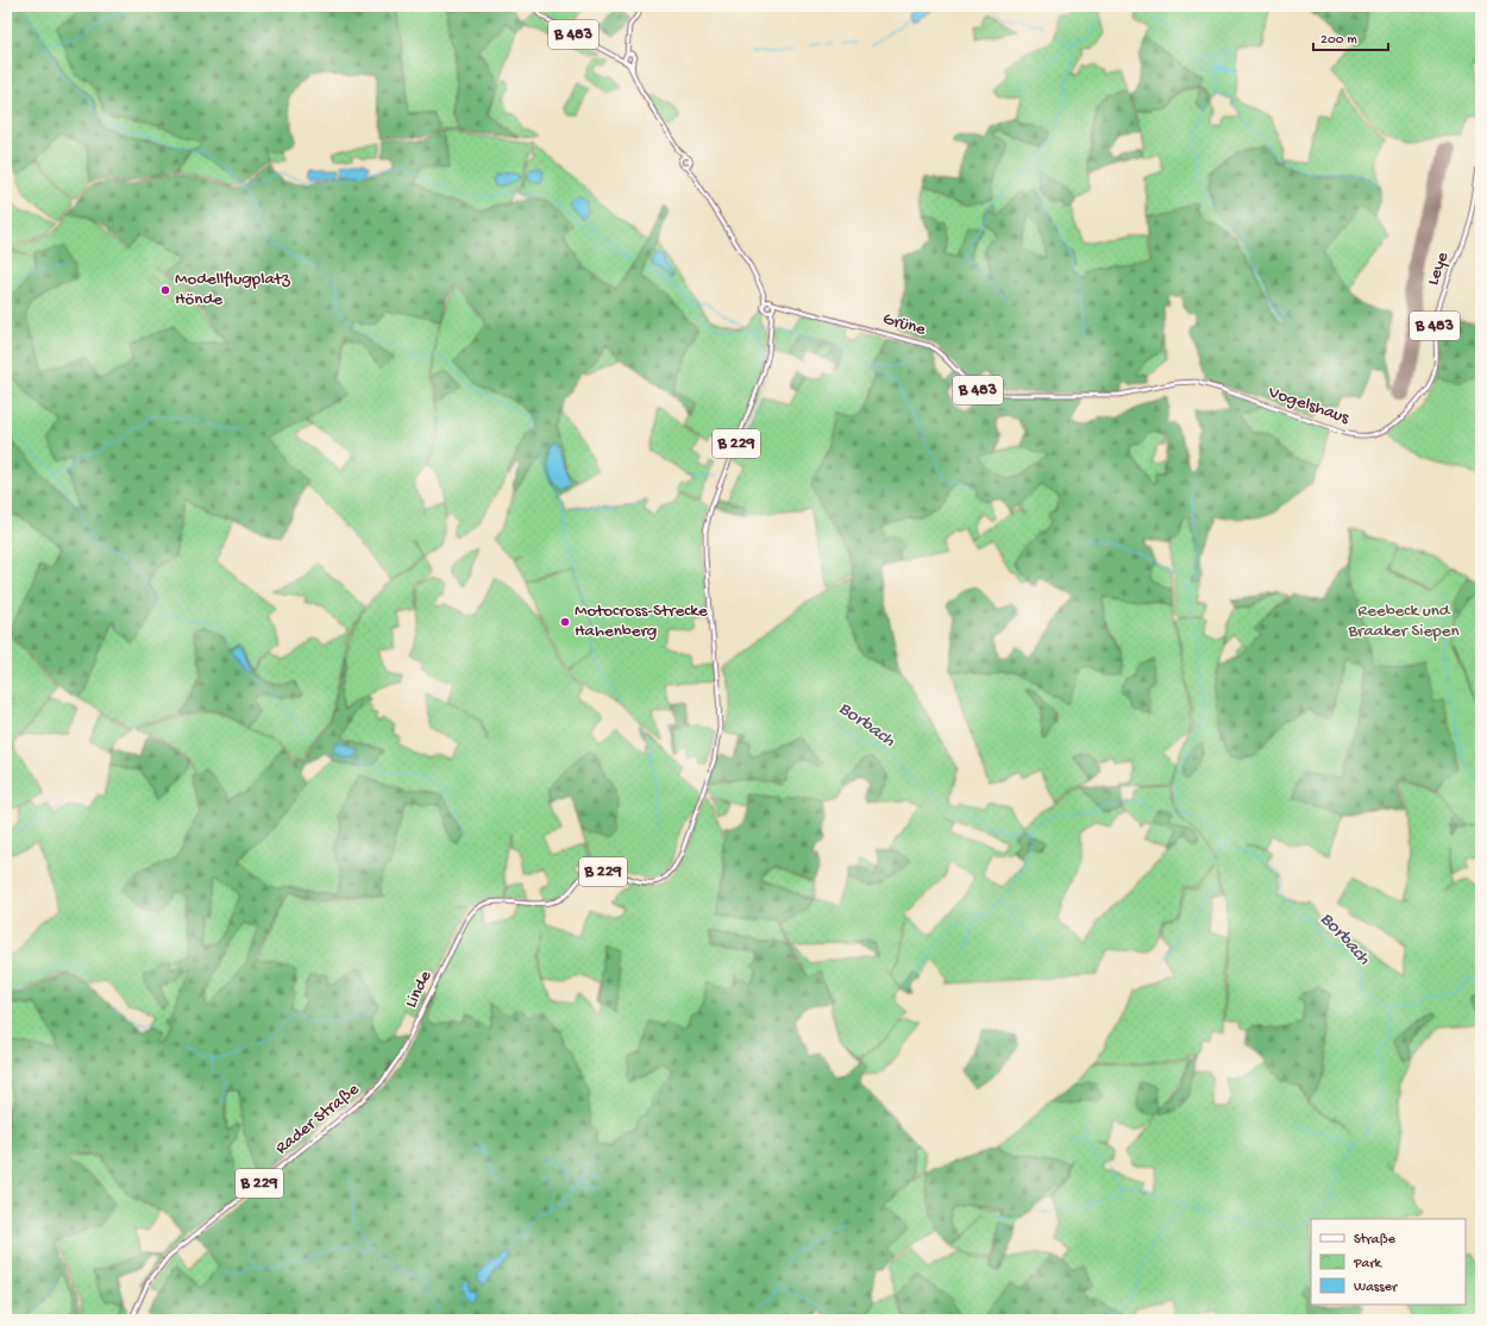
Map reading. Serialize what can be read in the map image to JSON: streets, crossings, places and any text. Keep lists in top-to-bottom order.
{
  "streets": {
    "main road": [
      "B 483",
      "Leye",
      "Grüne",
      "Vogelshaus",
      "B 229",
      "Linde",
      "Rader Straße"
    ]
  },
  "crossings": [
    ["Leye", "Vogelshaus"],
    ["Grüne", "Vogelshaus"],
    ["Grüne", "B 229"],
    ["B 229", "Linde"],
    ["Linde", "Rader Straße"]
  ],
  "water": ["Borbach"],
  "parks": ["Reebeck und Braaker Siepen"],
  "places": ["Modellflugplatz Hönde", "Motocross-Strecke Hahenberg"],
  "legend": ["Straße", "Park", "Wasser"],
  "scale_bar": "200 m"
}
